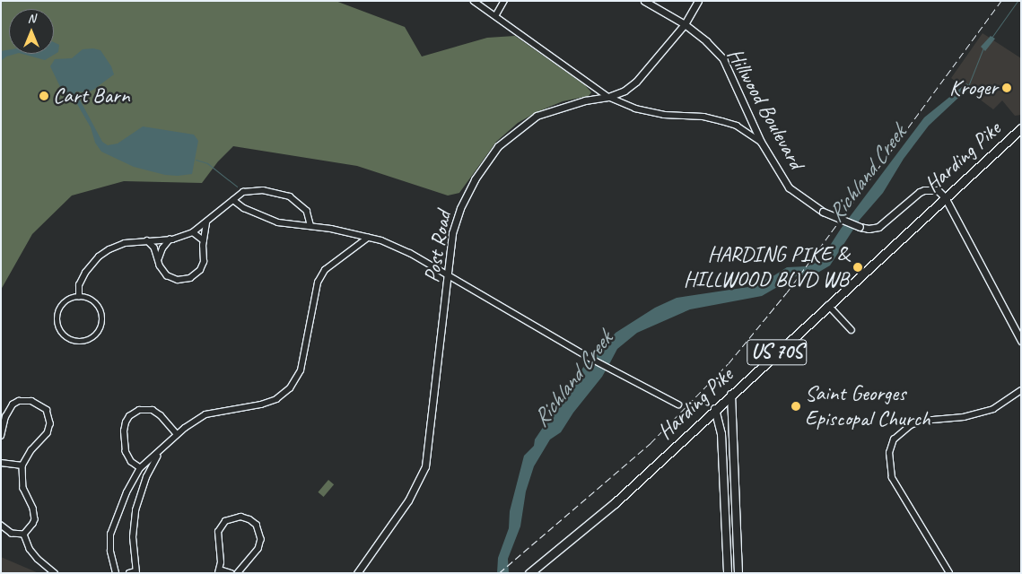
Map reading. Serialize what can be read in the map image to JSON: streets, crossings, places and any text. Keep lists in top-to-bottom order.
{
  "streets": {
    "main road": ["Harding Pike", "US 70S"],
    "street": ["Hillwood Boulevard", "Post Road"]
  },
  "crossings": [
    ["Hillwood Boulevard", "Harding Pike"],
    ["Hillwood Boulevard", "Post Road"]
  ],
  "water": ["Richland Creek"],
  "places": [
    "Kroger",
    "Cart Barn",
    "HARDING PIKE & HILLWOOD BLVD WB",
    "Saint Georges Episcopal Church"
  ],
  "north": "top"
}
